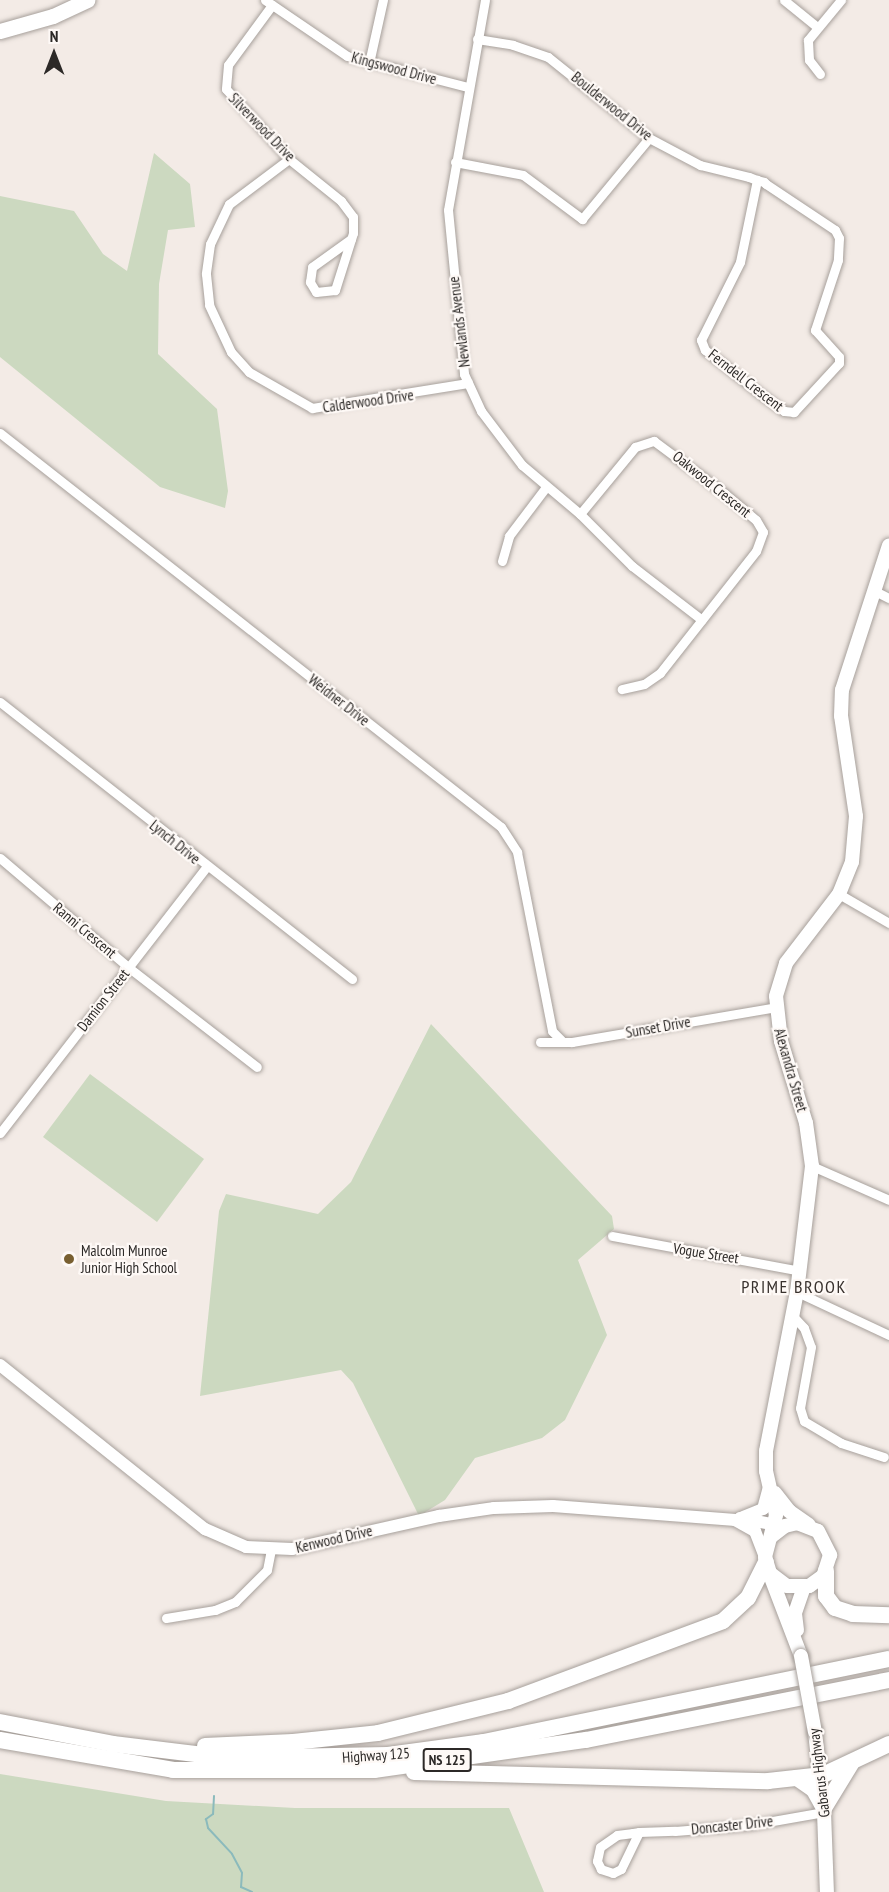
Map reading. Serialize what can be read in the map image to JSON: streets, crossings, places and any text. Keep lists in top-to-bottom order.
{
  "streets": {
    "highway": ["Highway 125", "NS 125"],
    "main road": ["Alexandra Street", "Gabarus Highway"],
    "street": [
      "Kingswood Drive",
      "Boulderwood Drive",
      "Silverwood Drive",
      "Newlands Avenue",
      "Ferndell Crescent",
      "Calderwood Drive",
      "Oakwood Crescent",
      "Weidner Drive",
      "Lynch Drive",
      "Ranni Crescent",
      "Damion Street",
      "Sunset Drive",
      "Vogue Street",
      "Kenwood Drive",
      "Doncaster Drive"
    ]
  },
  "crossings": [
    ["Kingswood Drive", "Silverwood Drive"],
    ["Kingswood Drive", "Newlands Avenue"],
    ["Boulderwood Drive", "Newlands Avenue"],
    ["Boulderwood Drive", "Ferndell Crescent"],
    ["Silverwood Drive", "Calderwood Drive"],
    ["Newlands Avenue", "Calderwood Drive"],
    ["Newlands Avenue", "Oakwood Crescent"],
    ["Weidner Drive", "Sunset Drive"],
    ["Lynch Drive", "Damion Street"],
    ["Ranni Crescent", "Damion Street"],
    ["Sunset Drive", "Alexandra Street"],
    ["Alexandra Street", "Vogue Street"],
    ["Alexandra Street", "Kenwood Drive"],
    ["Alexandra Street", "Gabarus Highway"],
    ["Kenwood Drive", "Gabarus Highway"],
    ["Gabarus Highway", "Doncaster Drive"]
  ],
  "districts": ["PRIME BROOK"],
  "places": ["Malcolm Munroe Junior High School"],
  "north": "top"
}
